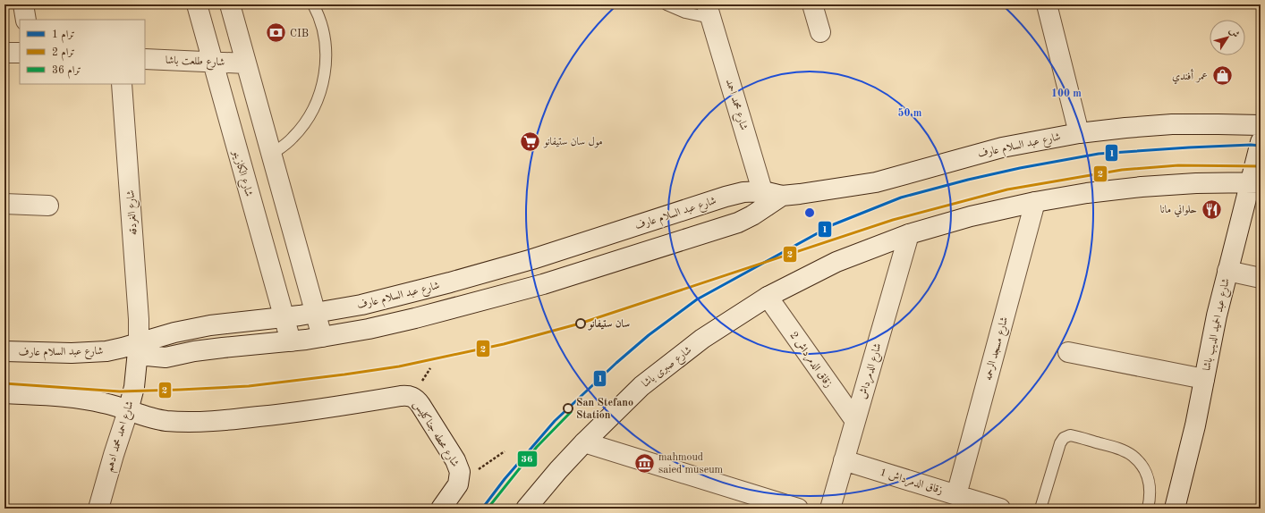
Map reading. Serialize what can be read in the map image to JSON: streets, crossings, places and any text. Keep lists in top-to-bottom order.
{
  "streets": {
    "street": [
      "شارع طلعت باشا",
      "شارع محمد احمد",
      "شارع عبد السلام عارف",
      "شارع الكازينو",
      "شارع الغردقه",
      "شارع عبد الحميد الديب باشا",
      "شارع مسجد الرحمه",
      "زقاق الدمرداش 2",
      "شارع صبرى باشا",
      "شارع الدمرداش",
      "شارع محطه جناكليس",
      "شارع احمد محمد ادهم",
      "زقاق الدمرداش 1"
    ]
  },
  "crossings": [
    ["شارع طلعت باشا", "شارع الكازينو"],
    ["شارع محمد احمد", "شارع عبد السلام عارف"],
    ["شارع عبد السلام عارف", "شارع الكازينو"],
    ["شارع عبد السلام عارف", "شارع الغردقه"],
    ["شارع عبد السلام عارف", "شارع احمد محمد ادهم"],
    ["شارع الغردقه", "شارع احمد محمد ادهم"],
    ["شارع مسجد الرحمه", "زقاق الدمرداش 1"],
    ["زقاق الدمرداش 2", "شارع صبرى باشا"],
    ["زقاق الدمرداش 2", "شارع الدمرداش"],
    ["شارع صبرى باشا", "شارع الدمرداش"],
    ["شارع الدمرداش", "زقاق الدمرداش 1"],
    ["شارع محطه جناكليس", "شارع احمد محمد ادهم"]
  ],
  "places": {
    "bank": ["CIB"],
    "shop": ["عمر أفندي"],
    "supermarket": ["مول سان ستيفانو"],
    "restaurant": ["حلواني مانا"],
    "other": ["سان ستيفانو", "San Stefano Station"],
    "museum": ["mahmoud saied museum"]
  },
  "lines": ["tram line 1", "tram line 2", "tram line 36"],
  "legend": ["ترام 1", "ترام 2", "ترام 36"],
  "north": "top right",
  "rings": ["100 m", "50 m"]
}
